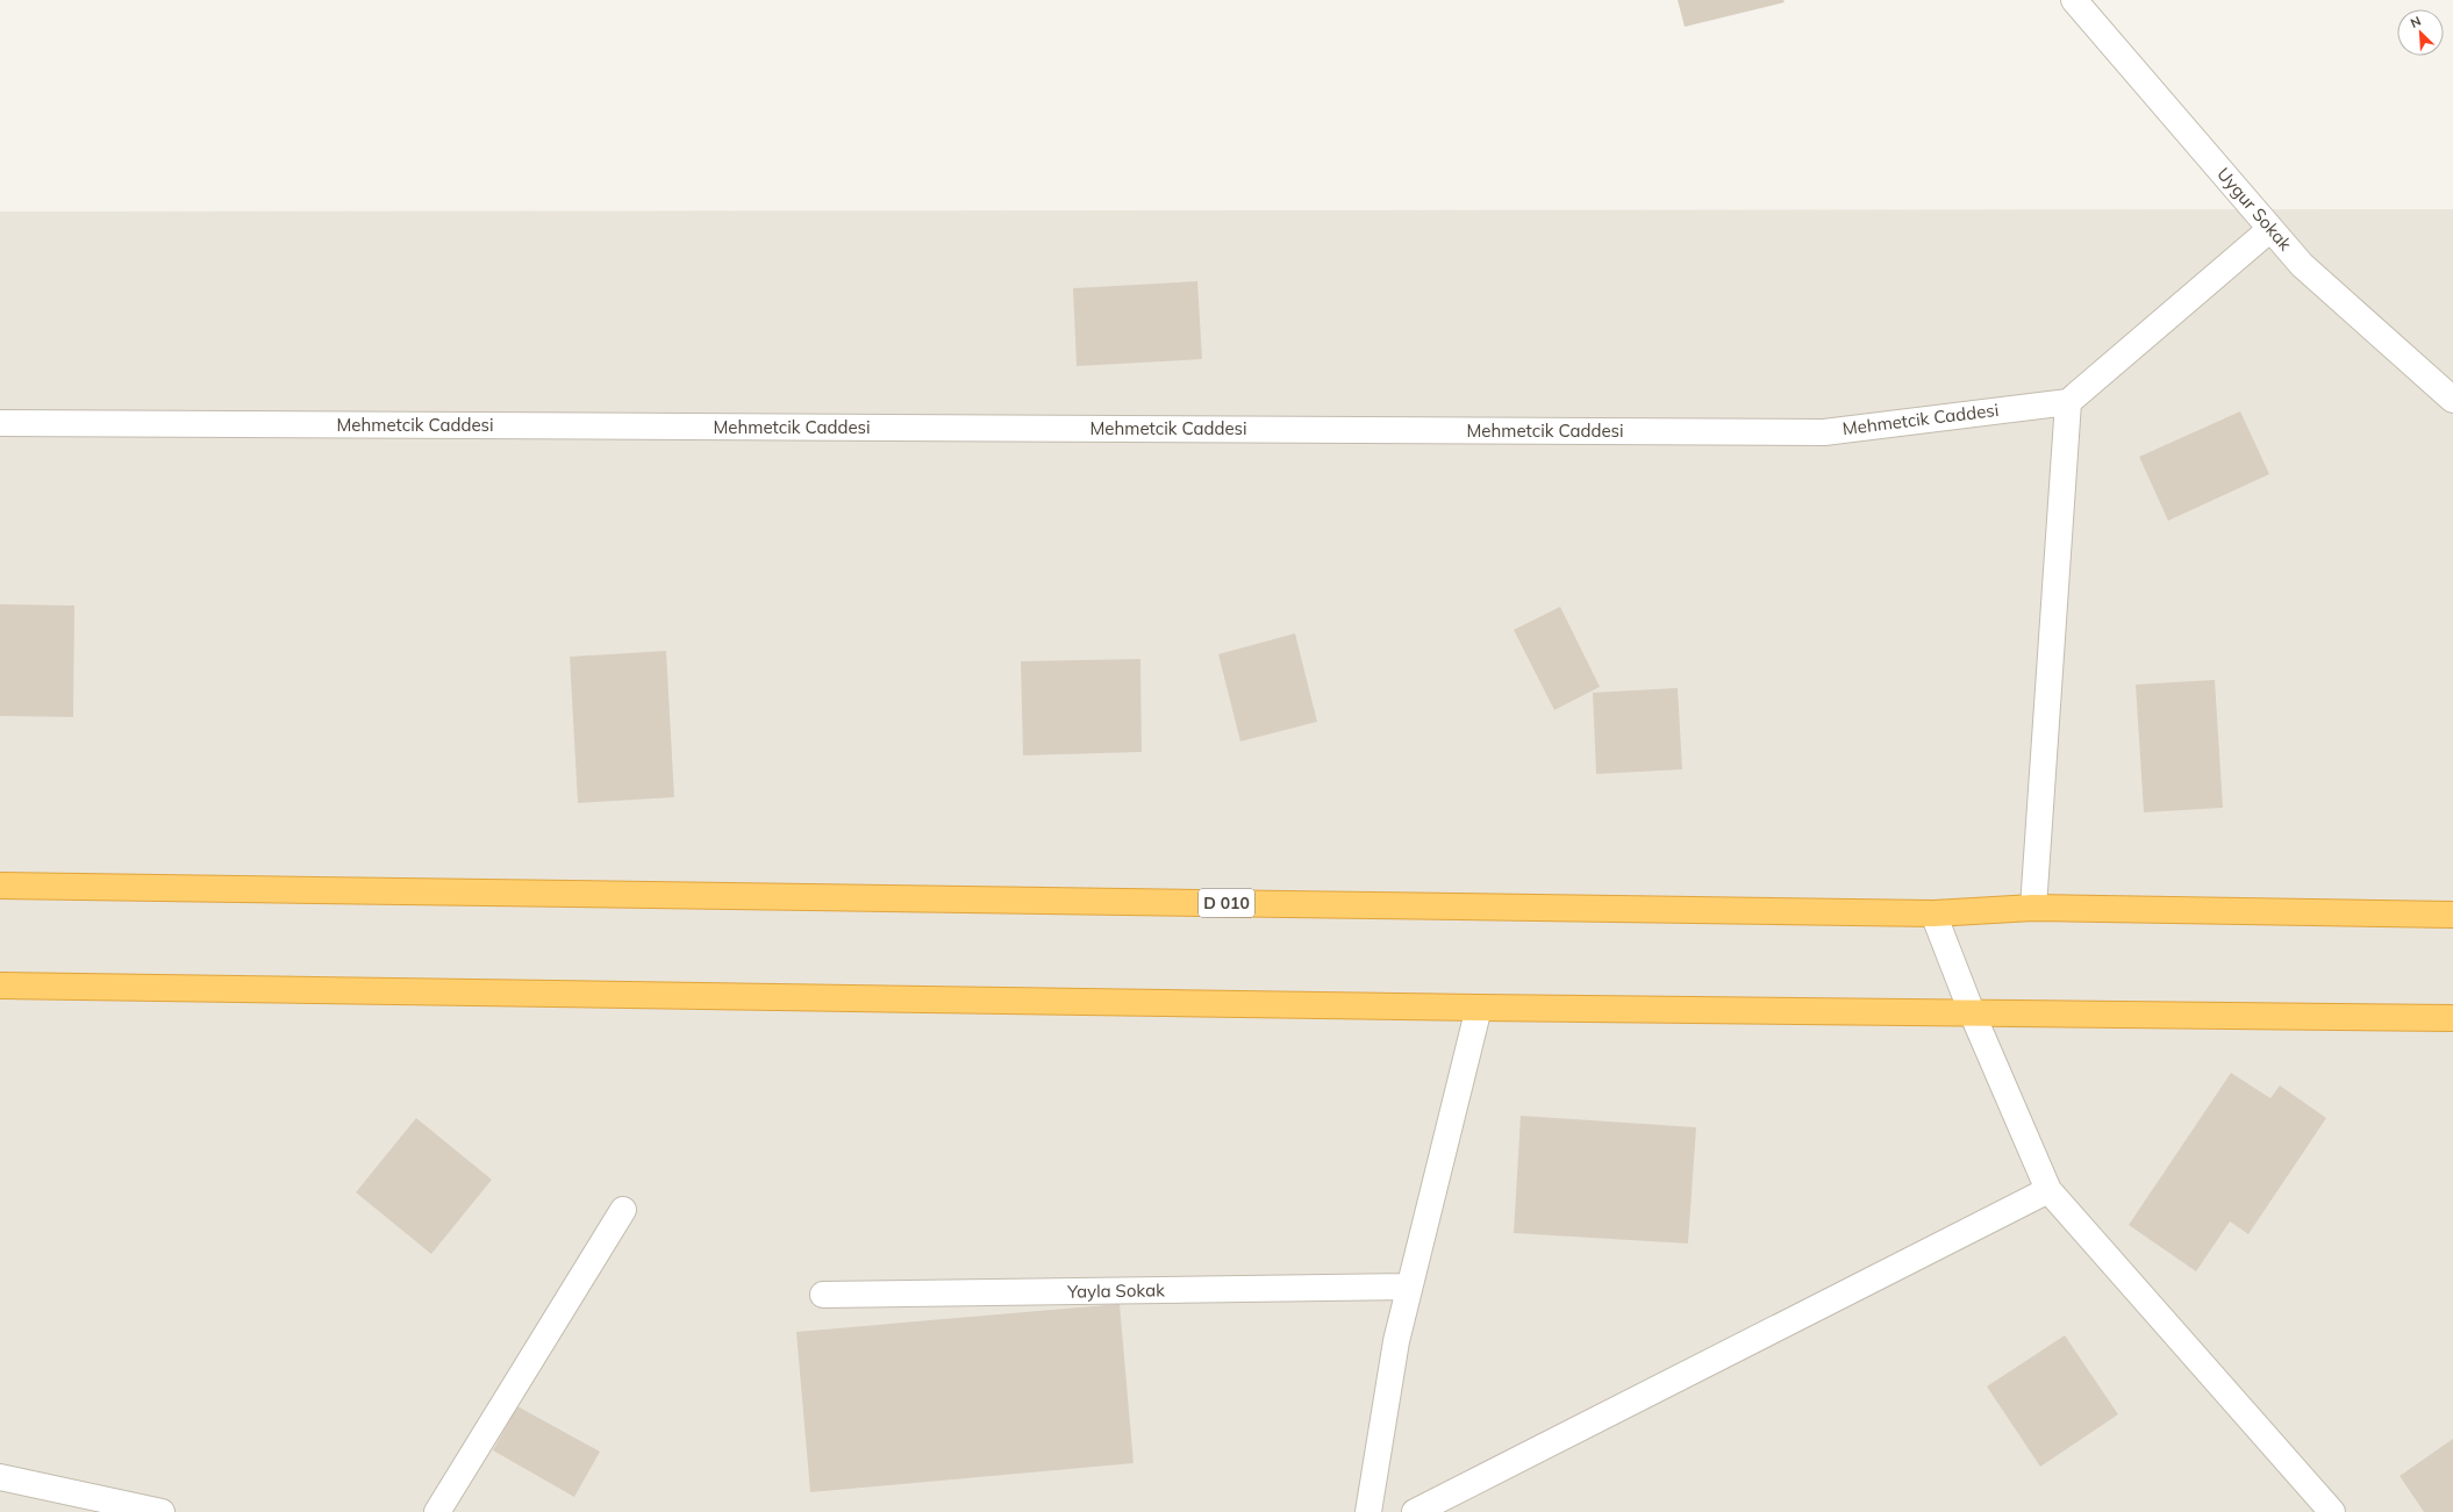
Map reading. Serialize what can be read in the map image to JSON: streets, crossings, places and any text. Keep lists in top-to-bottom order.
{
  "streets": {
    "highway": ["D 010"],
    "street": ["Uygur Sokak", "Mehmetcik Caddesi", "Yayla Sokak"]
  },
  "north": "top left"
}
